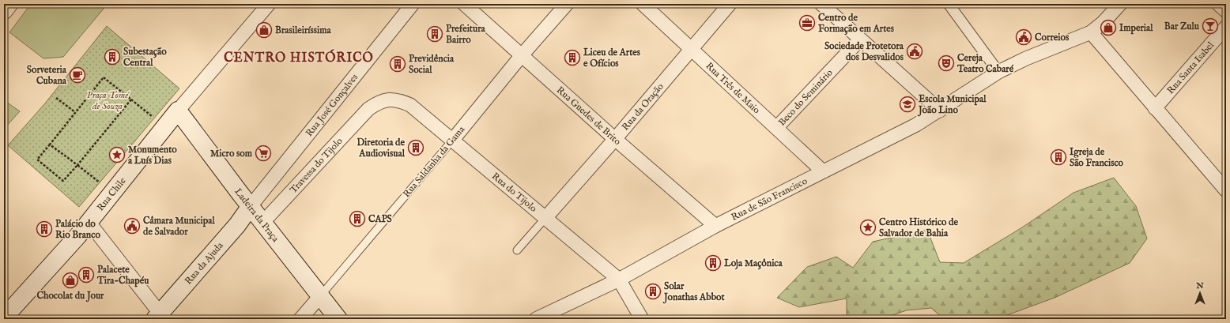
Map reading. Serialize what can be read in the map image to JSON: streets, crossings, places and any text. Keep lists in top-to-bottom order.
{
  "streets": {
    "main road": ["Rua Chile", "Ladeira da Praça", "Rua da Ajuda"],
    "street": [
      "Rua Santa Isabel",
      "Rua Três de Maio",
      "Beco do Seminário",
      "Rua José Gonçalves",
      "Rua da Oração",
      "Rua Guedes de Brito",
      "Rua Saldanha da Gama",
      "Travessa do Tijolo",
      "Rua do Tijolo",
      "Rua de São Francisco"
    ]
  },
  "crossings": [
    ["Rua Três de Maio", "Beco do Seminário"],
    ["Rua Três de Maio", "Rua da Oração"],
    ["Rua Três de Maio", "Rua de São Francisco"],
    ["Rua José Gonçalves", "Ladeira da Praça"],
    ["Rua José Gonçalves", "Rua da Ajuda"],
    ["Rua da Oração", "Rua Guedes de Brito"],
    ["Rua da Oração", "Rua do Tijolo"],
    ["Rua Guedes de Brito", "Rua Saldanha da Gama"],
    ["Rua Guedes de Brito", "Rua de São Francisco"],
    ["Rua Saldanha da Gama", "Rua do Tijolo"],
    ["Rua Saldanha da Gama", "Ladeira da Praça"],
    ["Travessa do Tijolo", "Rua do Tijolo"],
    ["Travessa do Tijolo", "Ladeira da Praça"],
    ["Rua do Tijolo", "Rua de São Francisco"],
    ["Rua Chile", "Ladeira da Praça"],
    ["Ladeira da Praça", "Rua da Ajuda"]
  ],
  "districts": ["CENTRO HISTÓRICO"],
  "parks": ["Praça Tomé de Souza"],
  "places": {
    "office": ["Centro de Formação em Artes"],
    "bar": ["Bar Zulu"],
    "shop": ["Imperial", "Brasileiríssima", "Chocolat du Jour"],
    "building": [
      "Prefeitura Bairro",
      "Subestação Central",
      "Liceu de Artes e Ofícios",
      "Previdência Social",
      "Diretoria de Audiovisual",
      "Igreja de São Francisco",
      "CAPS",
      "Palácio do Rio Branco",
      "Loja Maçônica",
      "Palacete Tira-Chapéu",
      "Solar Jonathas Abbot"
    ],
    "public building": ["Correios", "Sociedade Protetora dos Desvalidos", "Câmara Municipal de Salvador"],
    "theatre": ["Cereja Teatro Cabaré"],
    "cafe": ["Sorveteria Cubana"],
    "school or university": ["Escola Municipal João Lino"],
    "supermarket": ["Micro som"],
    "place": ["Monumento a Luís Dias", "Centro Histórico de Salvador de Bahia"]
  },
  "north": "top"
}
